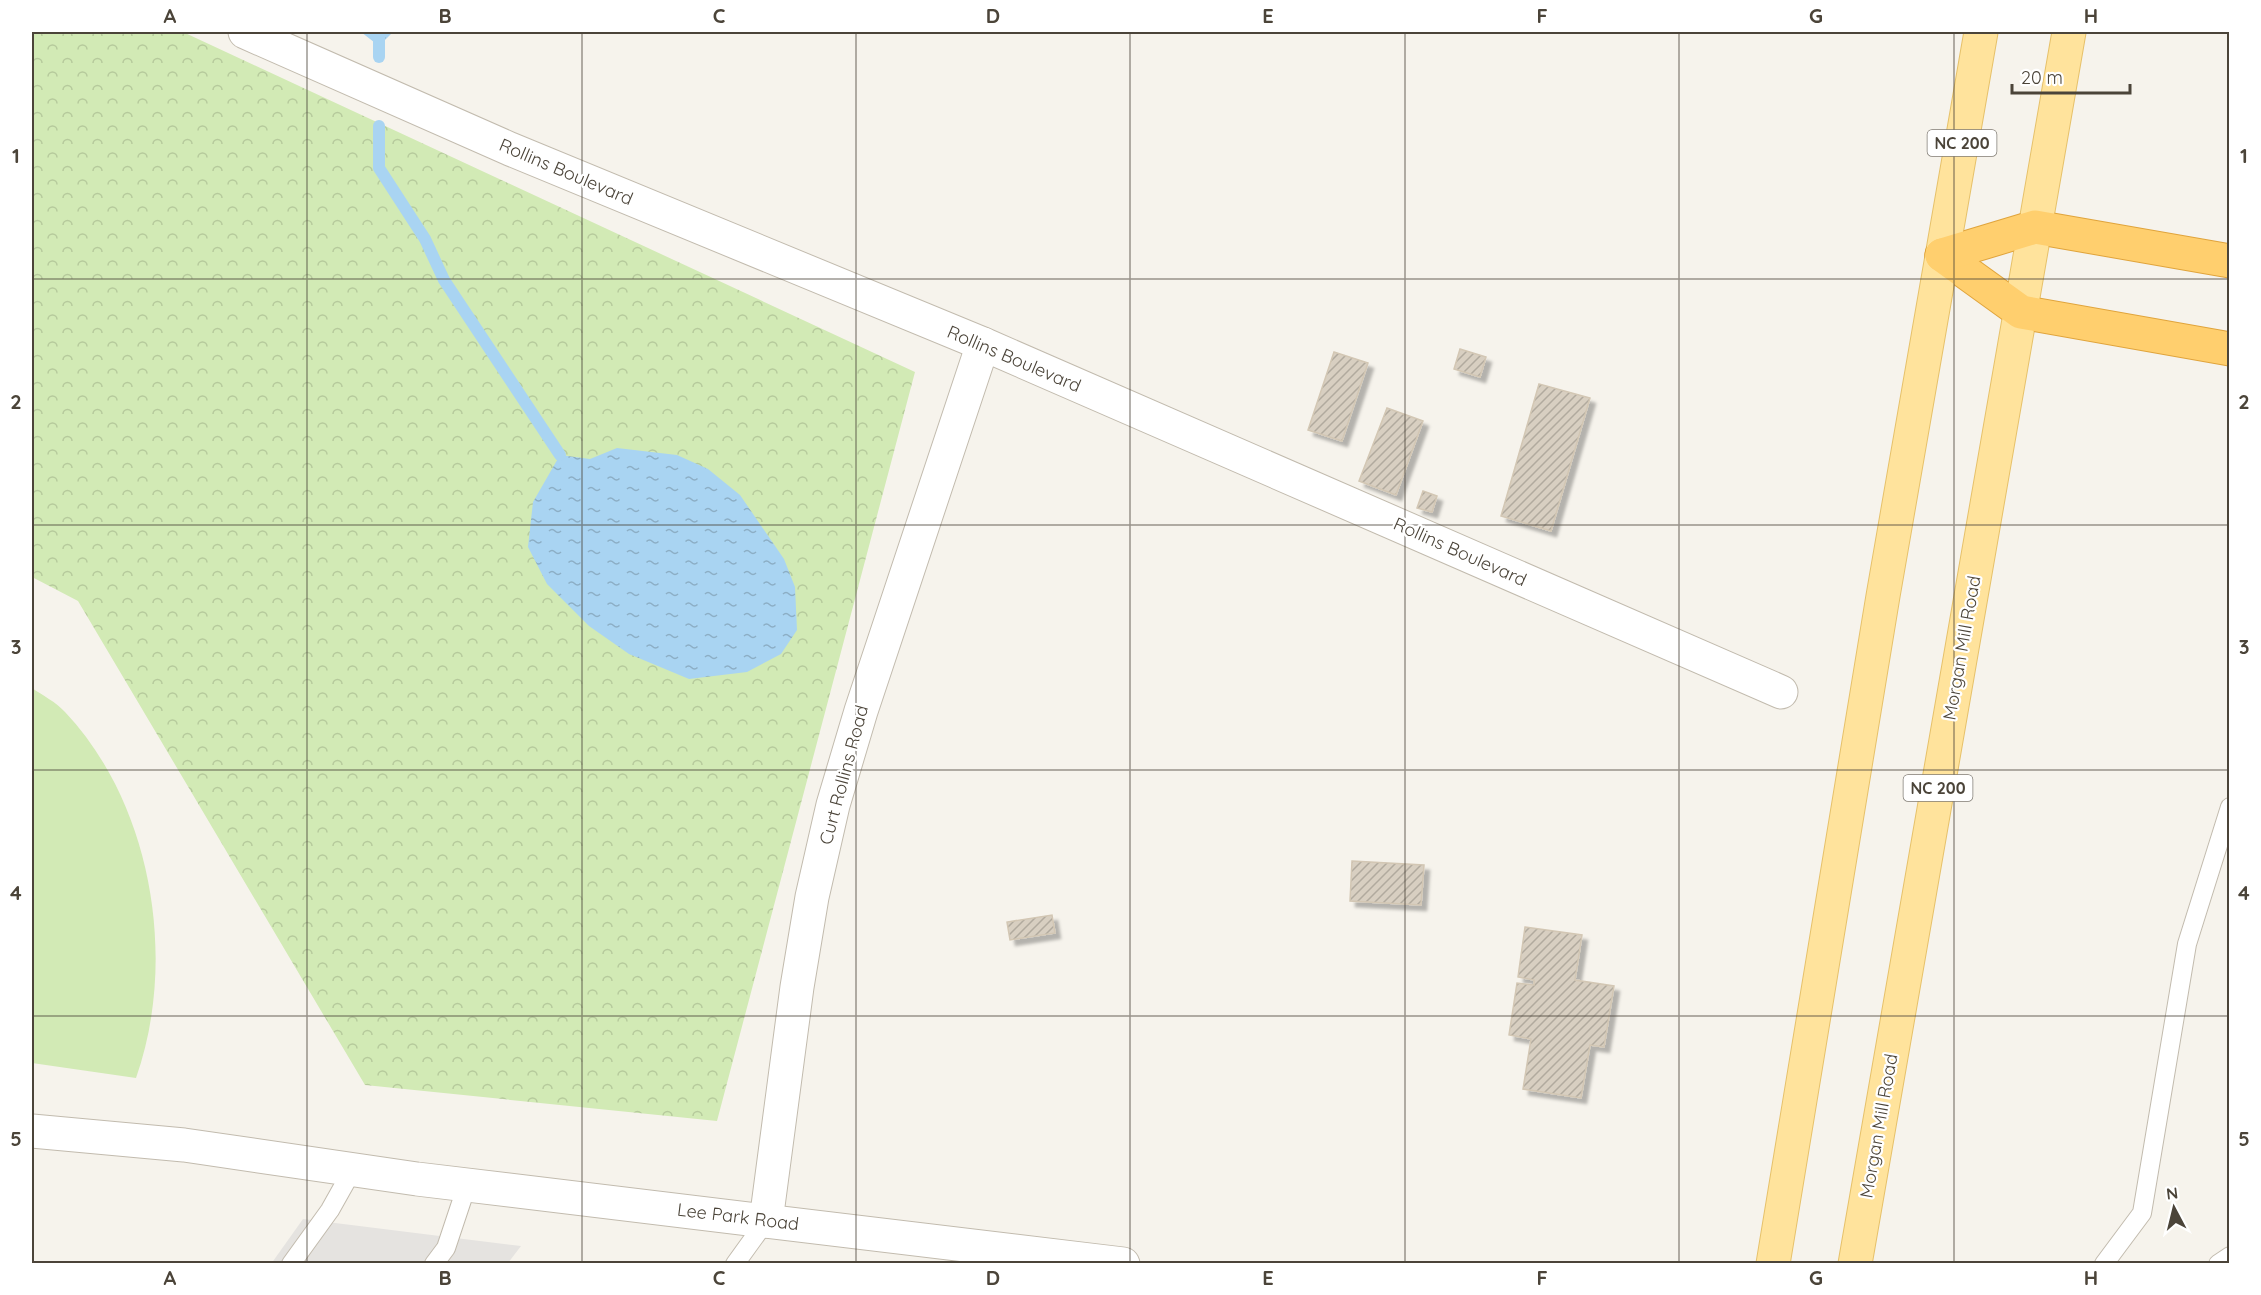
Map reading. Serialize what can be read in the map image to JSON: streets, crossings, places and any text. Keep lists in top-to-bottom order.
{
  "streets": {
    "main road": ["NC 200", "Morgan Mill Road"],
    "street": ["Rollins Boulevard", "Curt Rollins Road", "Lee Park Road"]
  },
  "crossings": [
    ["Rollins Boulevard", "Curt Rollins Road"],
    ["Curt Rollins Road", "Lee Park Road"]
  ],
  "scale_bar": "20 m",
  "north": "top",
  "grid": {
    "columns": [
      "A",
      "B",
      "C",
      "D",
      "E",
      "F",
      "G",
      "H"
    ],
    "rows": [
      "1",
      "2",
      "3",
      "4",
      "5"
    ]
  }
}
